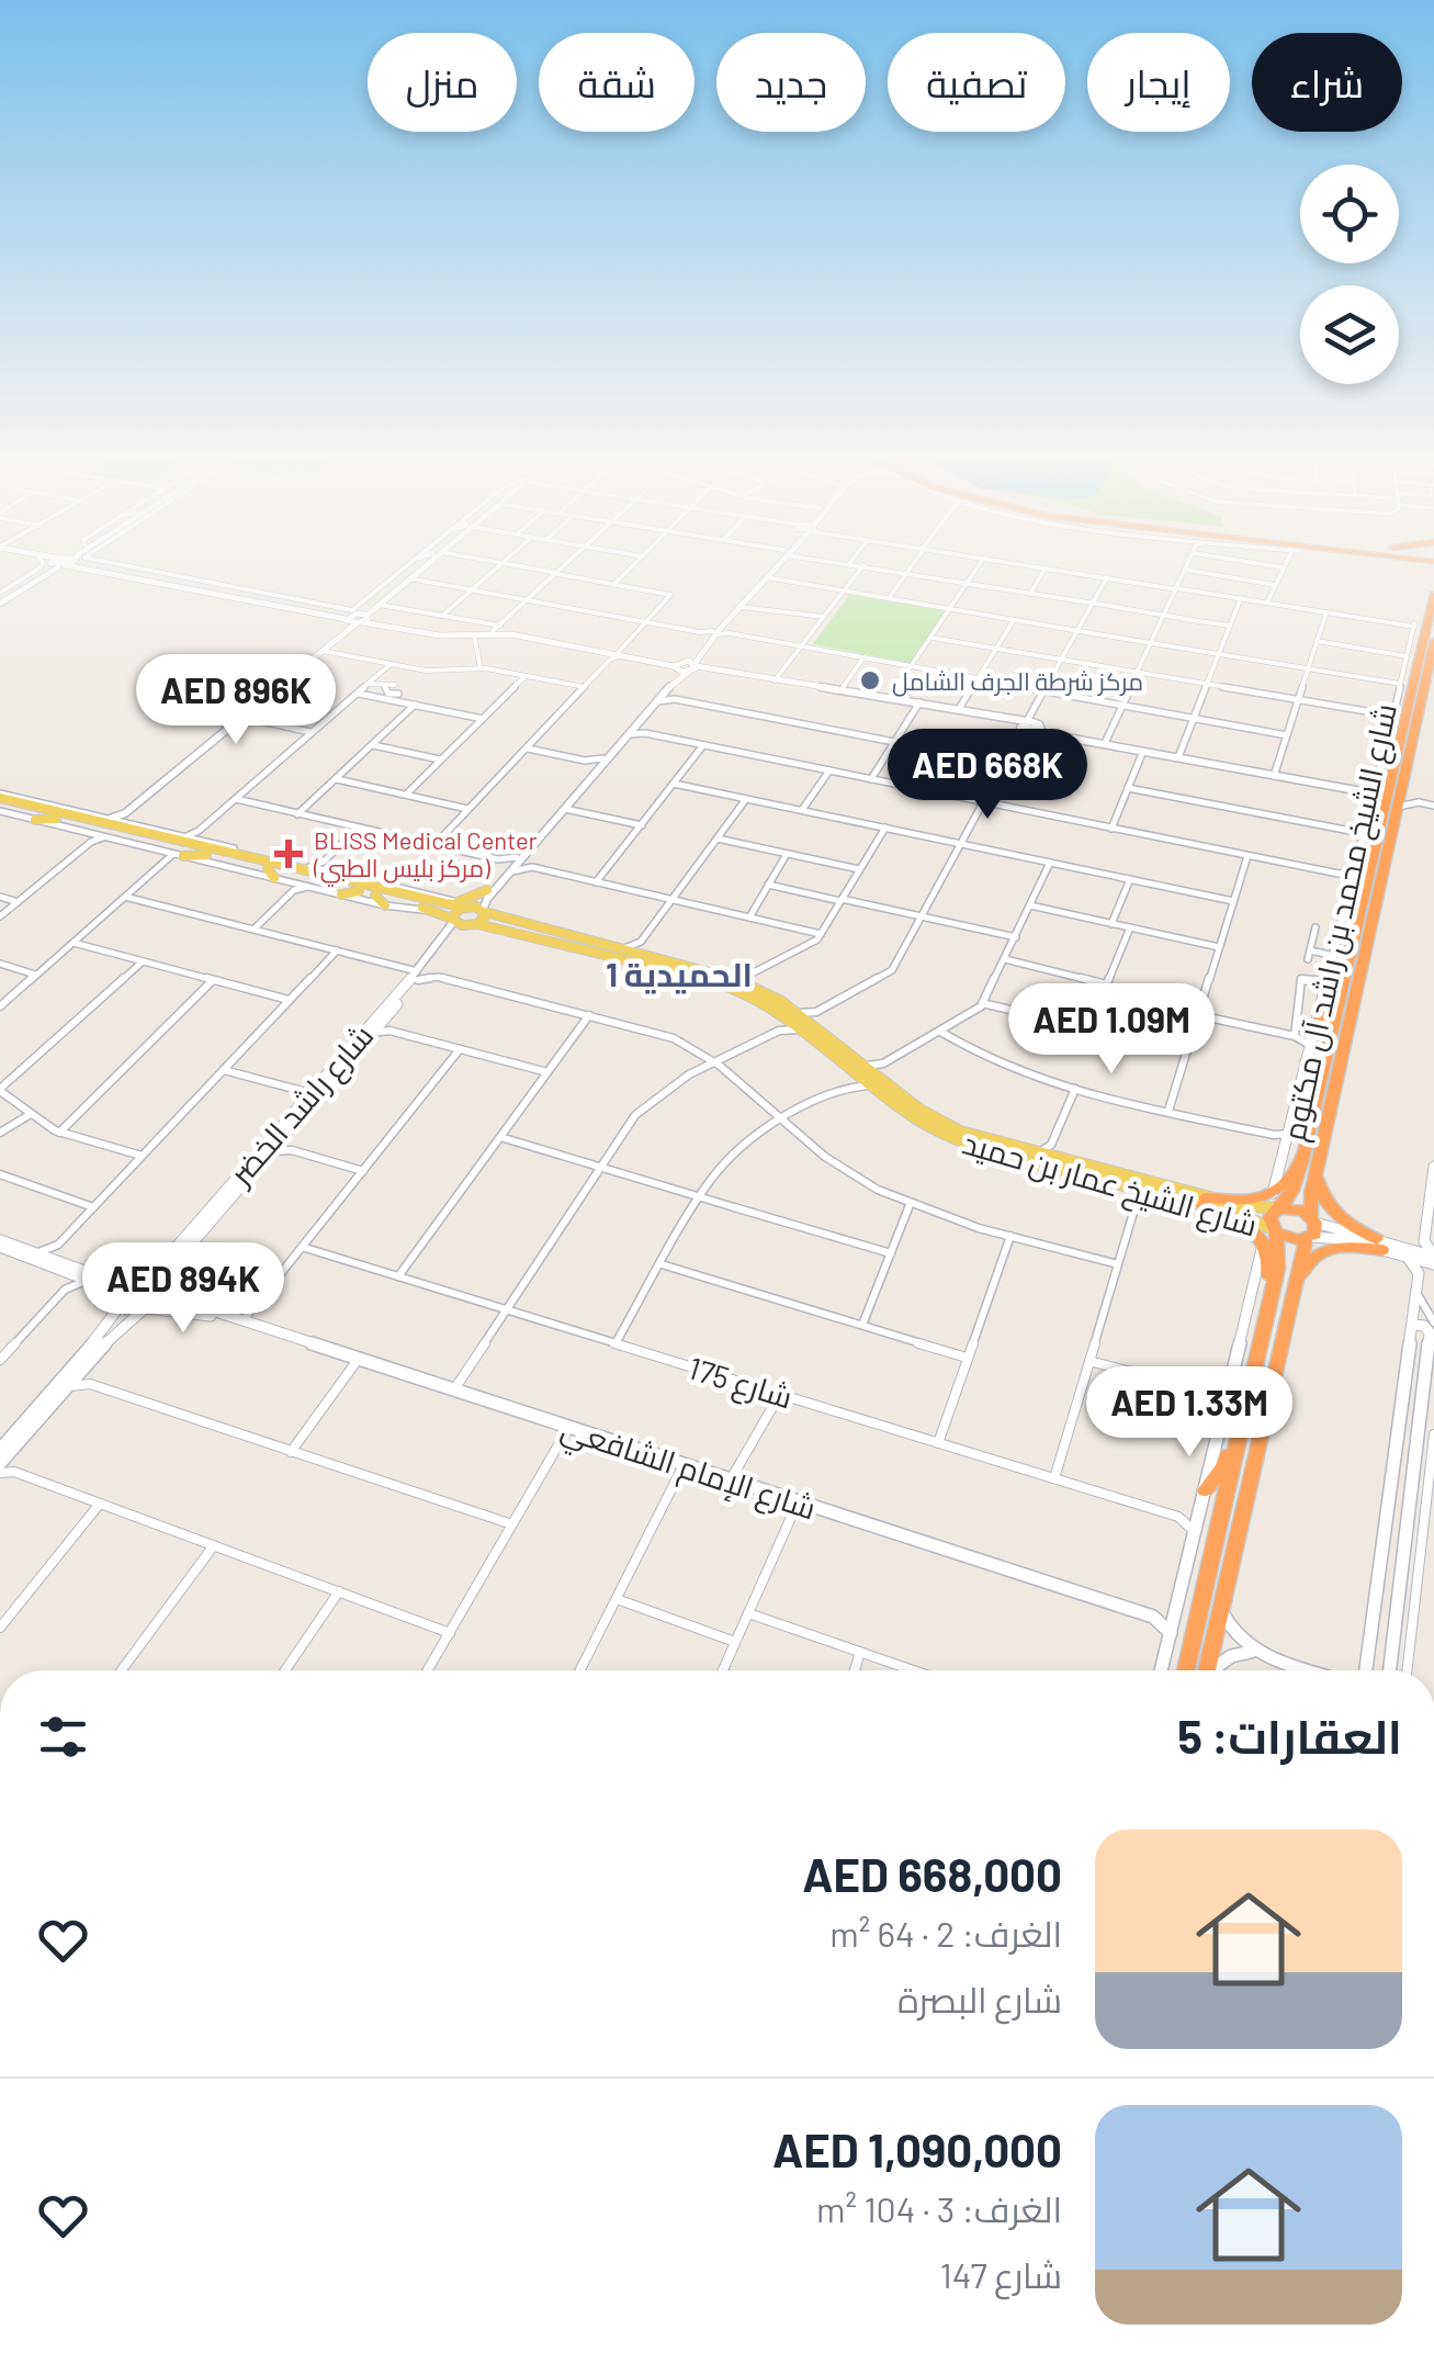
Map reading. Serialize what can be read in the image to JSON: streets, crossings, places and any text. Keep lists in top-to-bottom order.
{
  "streets": {
    "highway": ["شارع الشيخ محمد بن راشد آل مكتوم"],
    "main road": ["شارع الشيخ عمار بن حميد"],
    "street": ["شارع راشد الخضر", "شارع 175", "شارع الإمام الشافعي"]
  },
  "crossings": [
    ["شارع راشد الخضر", "شارع الشيخ عمار بن حميد"],
    ["شارع راشد الخضر", "شارع الإمام الشافعي"]
  ],
  "districts": ["الحميدية 1"],
  "places": {
    "other": ["مركز شرطة الجرف الشامل"],
    "health": ["BLISS Medical Center (مركز بليس الطبي)"]
  },
  "page": {
    "chip": [
      "شراء",
      "إيجار",
      "تصفية",
      "جديد",
      "شقة",
      "منزل"
    ],
    "price": [
      "AED 896K",
      "AED 668K",
      "AED 1.09M",
      "AED 894K",
      "AED 1.33M"
    ],
    "heading": "العقارات: 5",
    "list": [
      {
        "name": "AED 668,000",
        "note": "الغرف: 2 · 64 m² · شارع البصرة"
      },
      {
        "name": "AED 1,090,000",
        "note": "الغرف: 3 · 104 m² · شارع 147"
      }
    ]
  }
}
